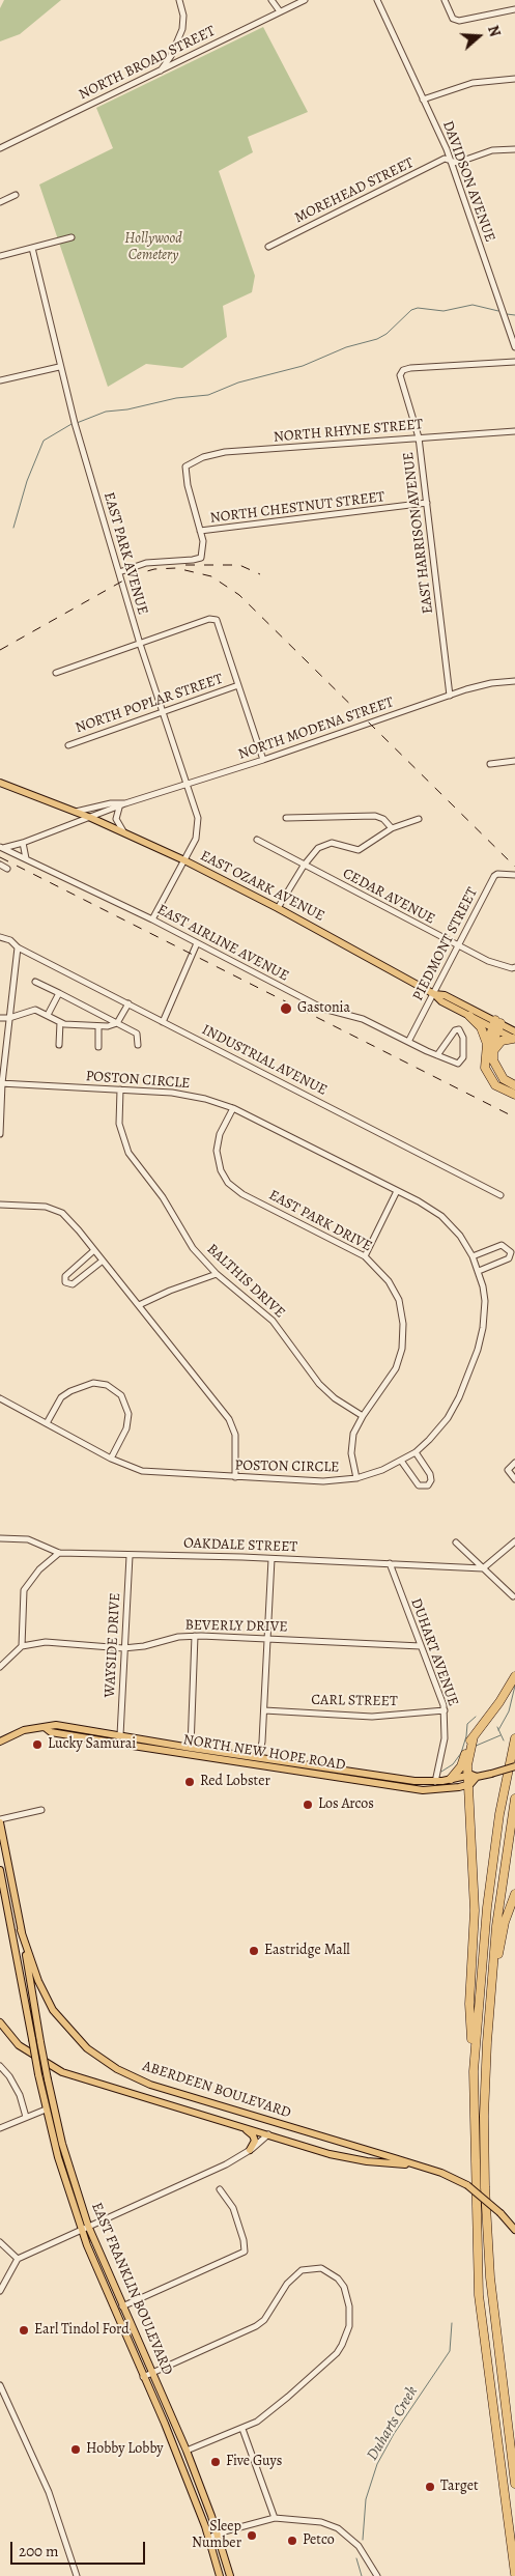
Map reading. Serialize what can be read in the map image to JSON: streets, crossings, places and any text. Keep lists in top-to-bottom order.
{
  "streets": {
    "main road": [
      "EAST OZARK AVENUE",
      "NORTH NEW HOPE ROAD",
      "ABERDEEN BOULEVARD",
      "EAST FRANKLIN BOULEVARD"
    ],
    "street": [
      "NORTH BROAD STREET",
      "DAVIDSON AVENUE",
      "MOREHEAD STREET",
      "NORTH RHYNE STREET",
      "NORTH CHESTNUT STREET",
      "EAST HARRISON AVENUE",
      "EAST PARK AVENUE",
      "NORTH POPLAR STREET",
      "NORTH MODENA STREET",
      "CEDAR AVENUE",
      "EAST AIRLINE AVENUE",
      "PIEDMONT STREET",
      "INDUSTRIAL AVENUE",
      "POSTON CIRCLE",
      "EAST PARK DRIVE",
      "BALTHIS DRIVE",
      "OAKDALE STREET",
      "BEVERLY DRIVE",
      "WAYSIDE DRIVE",
      "DUHART AVENUE",
      "CARL STREET"
    ]
  },
  "crossings": [
    ["DAVIDSON AVENUE", "MOREHEAD STREET"],
    ["NORTH RHYNE STREET", "NORTH CHESTNUT STREET"],
    ["NORTH RHYNE STREET", "EAST HARRISON AVENUE"],
    ["NORTH CHESTNUT STREET", "EAST HARRISON AVENUE"],
    ["EAST HARRISON AVENUE", "NORTH MODENA STREET"],
    ["EAST PARK AVENUE", "NORTH POPLAR STREET"],
    ["EAST PARK AVENUE", "NORTH MODENA STREET"],
    ["EAST PARK AVENUE", "EAST OZARK AVENUE"],
    ["EAST PARK AVENUE", "EAST AIRLINE AVENUE"],
    ["NORTH MODENA STREET", "EAST OZARK AVENUE"],
    ["NORTH MODENA STREET", "EAST AIRLINE AVENUE"],
    ["EAST OZARK AVENUE", "PIEDMONT STREET"],
    ["CEDAR AVENUE", "PIEDMONT STREET"],
    ["EAST AIRLINE AVENUE", "PIEDMONT STREET"],
    ["POSTON CIRCLE", "EAST PARK DRIVE"],
    ["POSTON CIRCLE", "BALTHIS DRIVE"],
    ["EAST PARK DRIVE", "BALTHIS DRIVE"],
    ["OAKDALE STREET", "WAYSIDE DRIVE"],
    ["OAKDALE STREET", "DUHART AVENUE"],
    ["BEVERLY DRIVE", "WAYSIDE DRIVE"],
    ["BEVERLY DRIVE", "DUHART AVENUE"],
    ["WAYSIDE DRIVE", "NORTH NEW HOPE ROAD"],
    ["DUHART AVENUE", "CARL STREET"],
    ["DUHART AVENUE", "NORTH NEW HOPE ROAD"],
    ["ABERDEEN BOULEVARD", "EAST FRANKLIN BOULEVARD"]
  ],
  "water": ["Duharts Creek"],
  "parks": ["Hollywood Cemetery"],
  "places": [
    "Gastonia",
    "Lucky Samurai",
    "Red Lobster",
    "Los Arcos",
    "Eastridge Mall",
    "Earl Tindol Ford",
    "Hobby Lobby",
    "Five Guys",
    "Target",
    "Sleep Number",
    "Petco"
  ],
  "scale_bar": "200 m",
  "north": "right"
}
